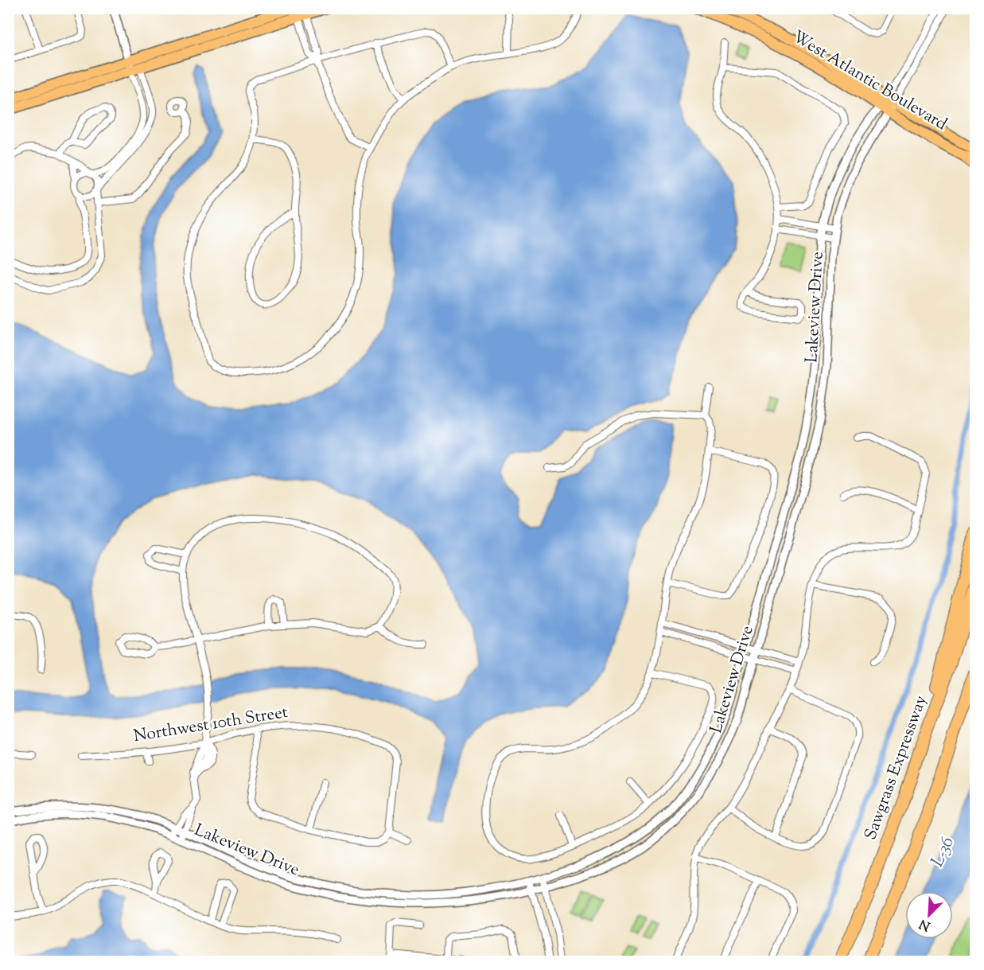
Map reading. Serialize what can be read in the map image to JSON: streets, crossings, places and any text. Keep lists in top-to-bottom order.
{
  "streets": {
    "highway": ["Sawgrass Expressway"],
    "main road": ["West Atlantic Boulevard"],
    "street": ["Lakeview Drive", "Northwest 10th Street"]
  },
  "crossings": [
    ["West Atlantic Boulevard", "Lakeview Drive"]
  ],
  "water": ["L-36"],
  "north": "bottom left"
}
